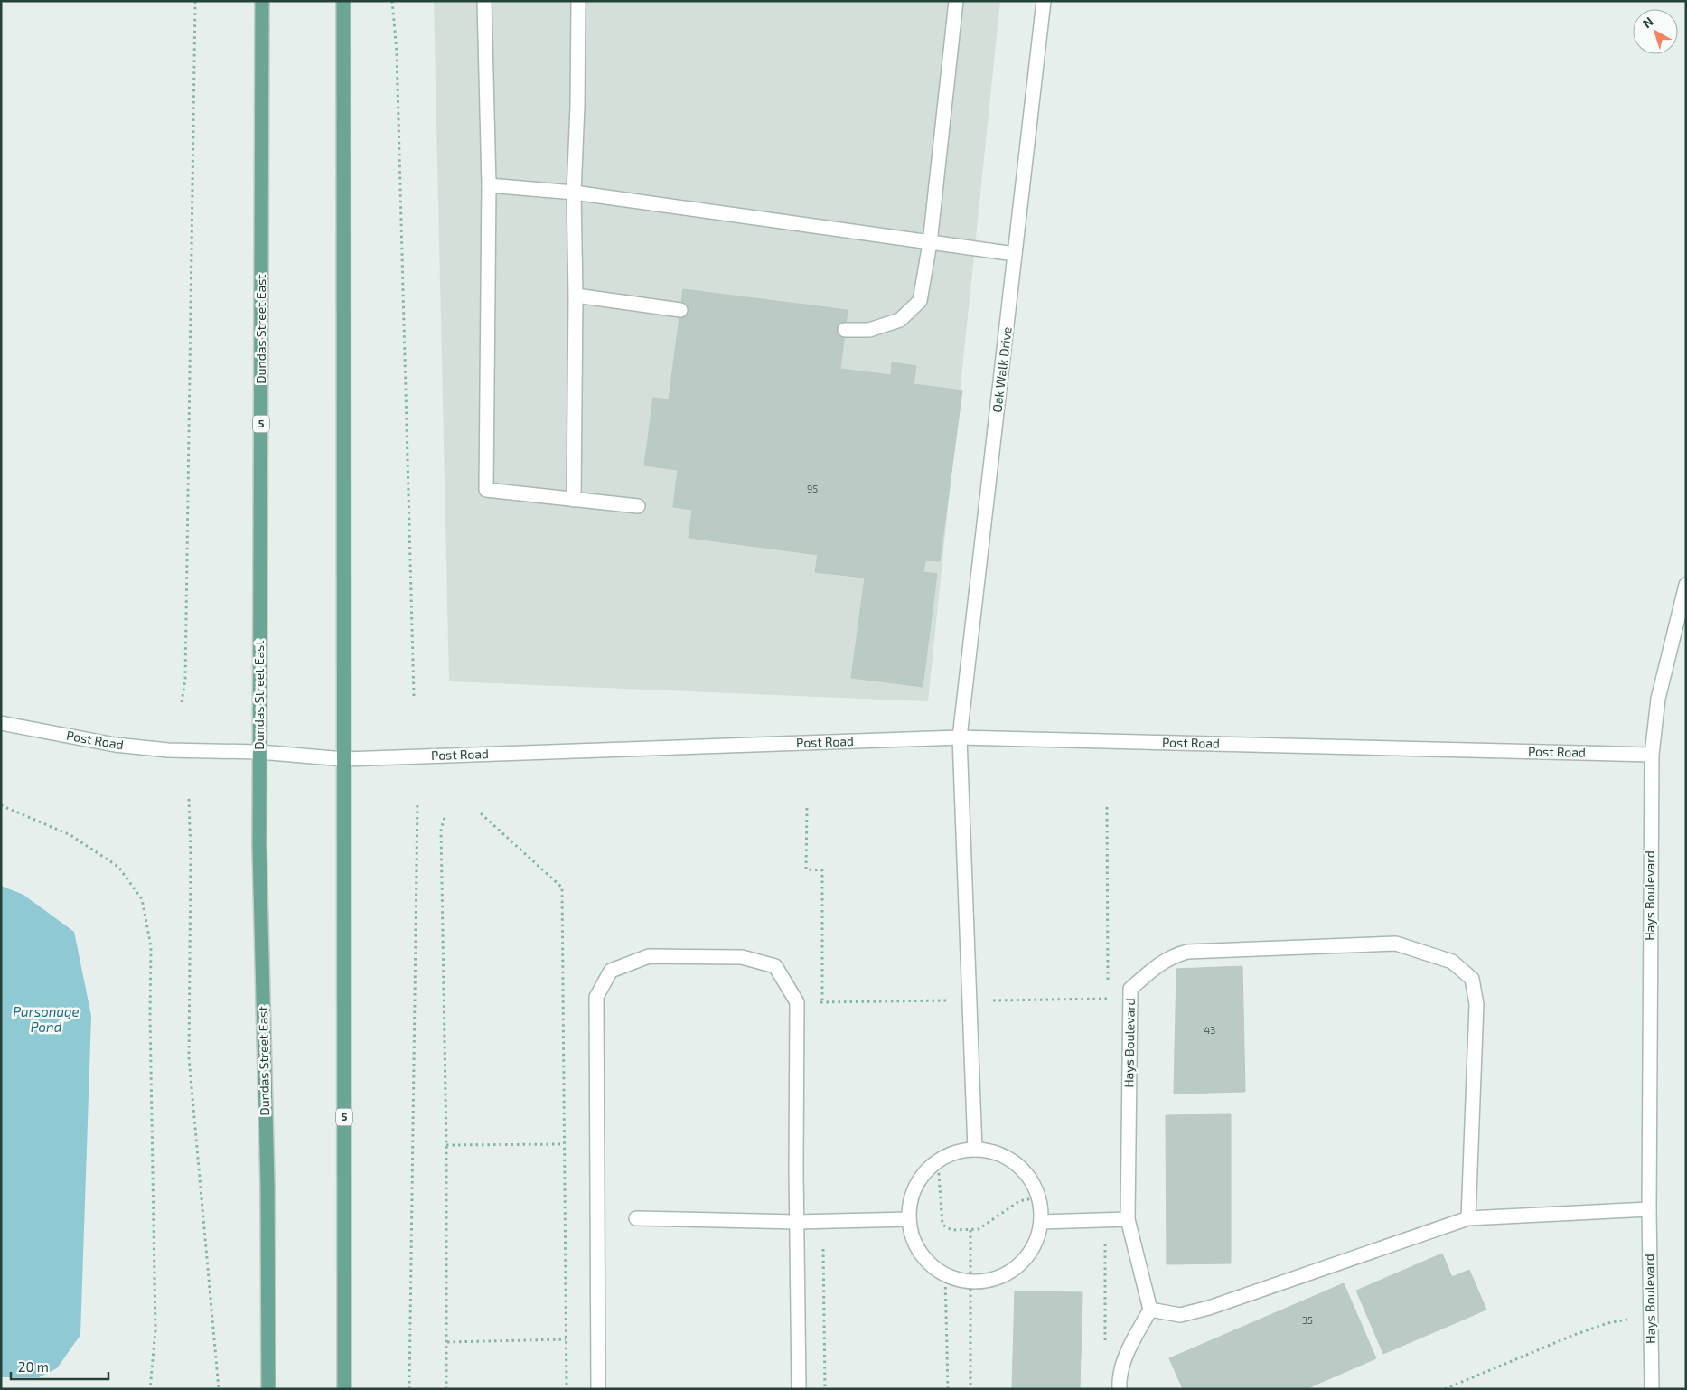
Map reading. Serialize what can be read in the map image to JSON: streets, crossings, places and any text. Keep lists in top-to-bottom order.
{
  "streets": {
    "main road": ["Dundas Street East", "5"],
    "street": ["Oak Walk Drive", "Post Road", "Hays Boulevard"]
  },
  "crossings": [
    ["Dundas Street East", "Post Road"],
    ["Oak Walk Drive", "Post Road"],
    ["5", "Post Road"],
    ["Post Road", "Hays Boulevard"]
  ],
  "water": ["Parsonage Pond"],
  "house_numbers": ["95", "43", "35"],
  "scale_bar": "20 m",
  "north": "top left"
}
